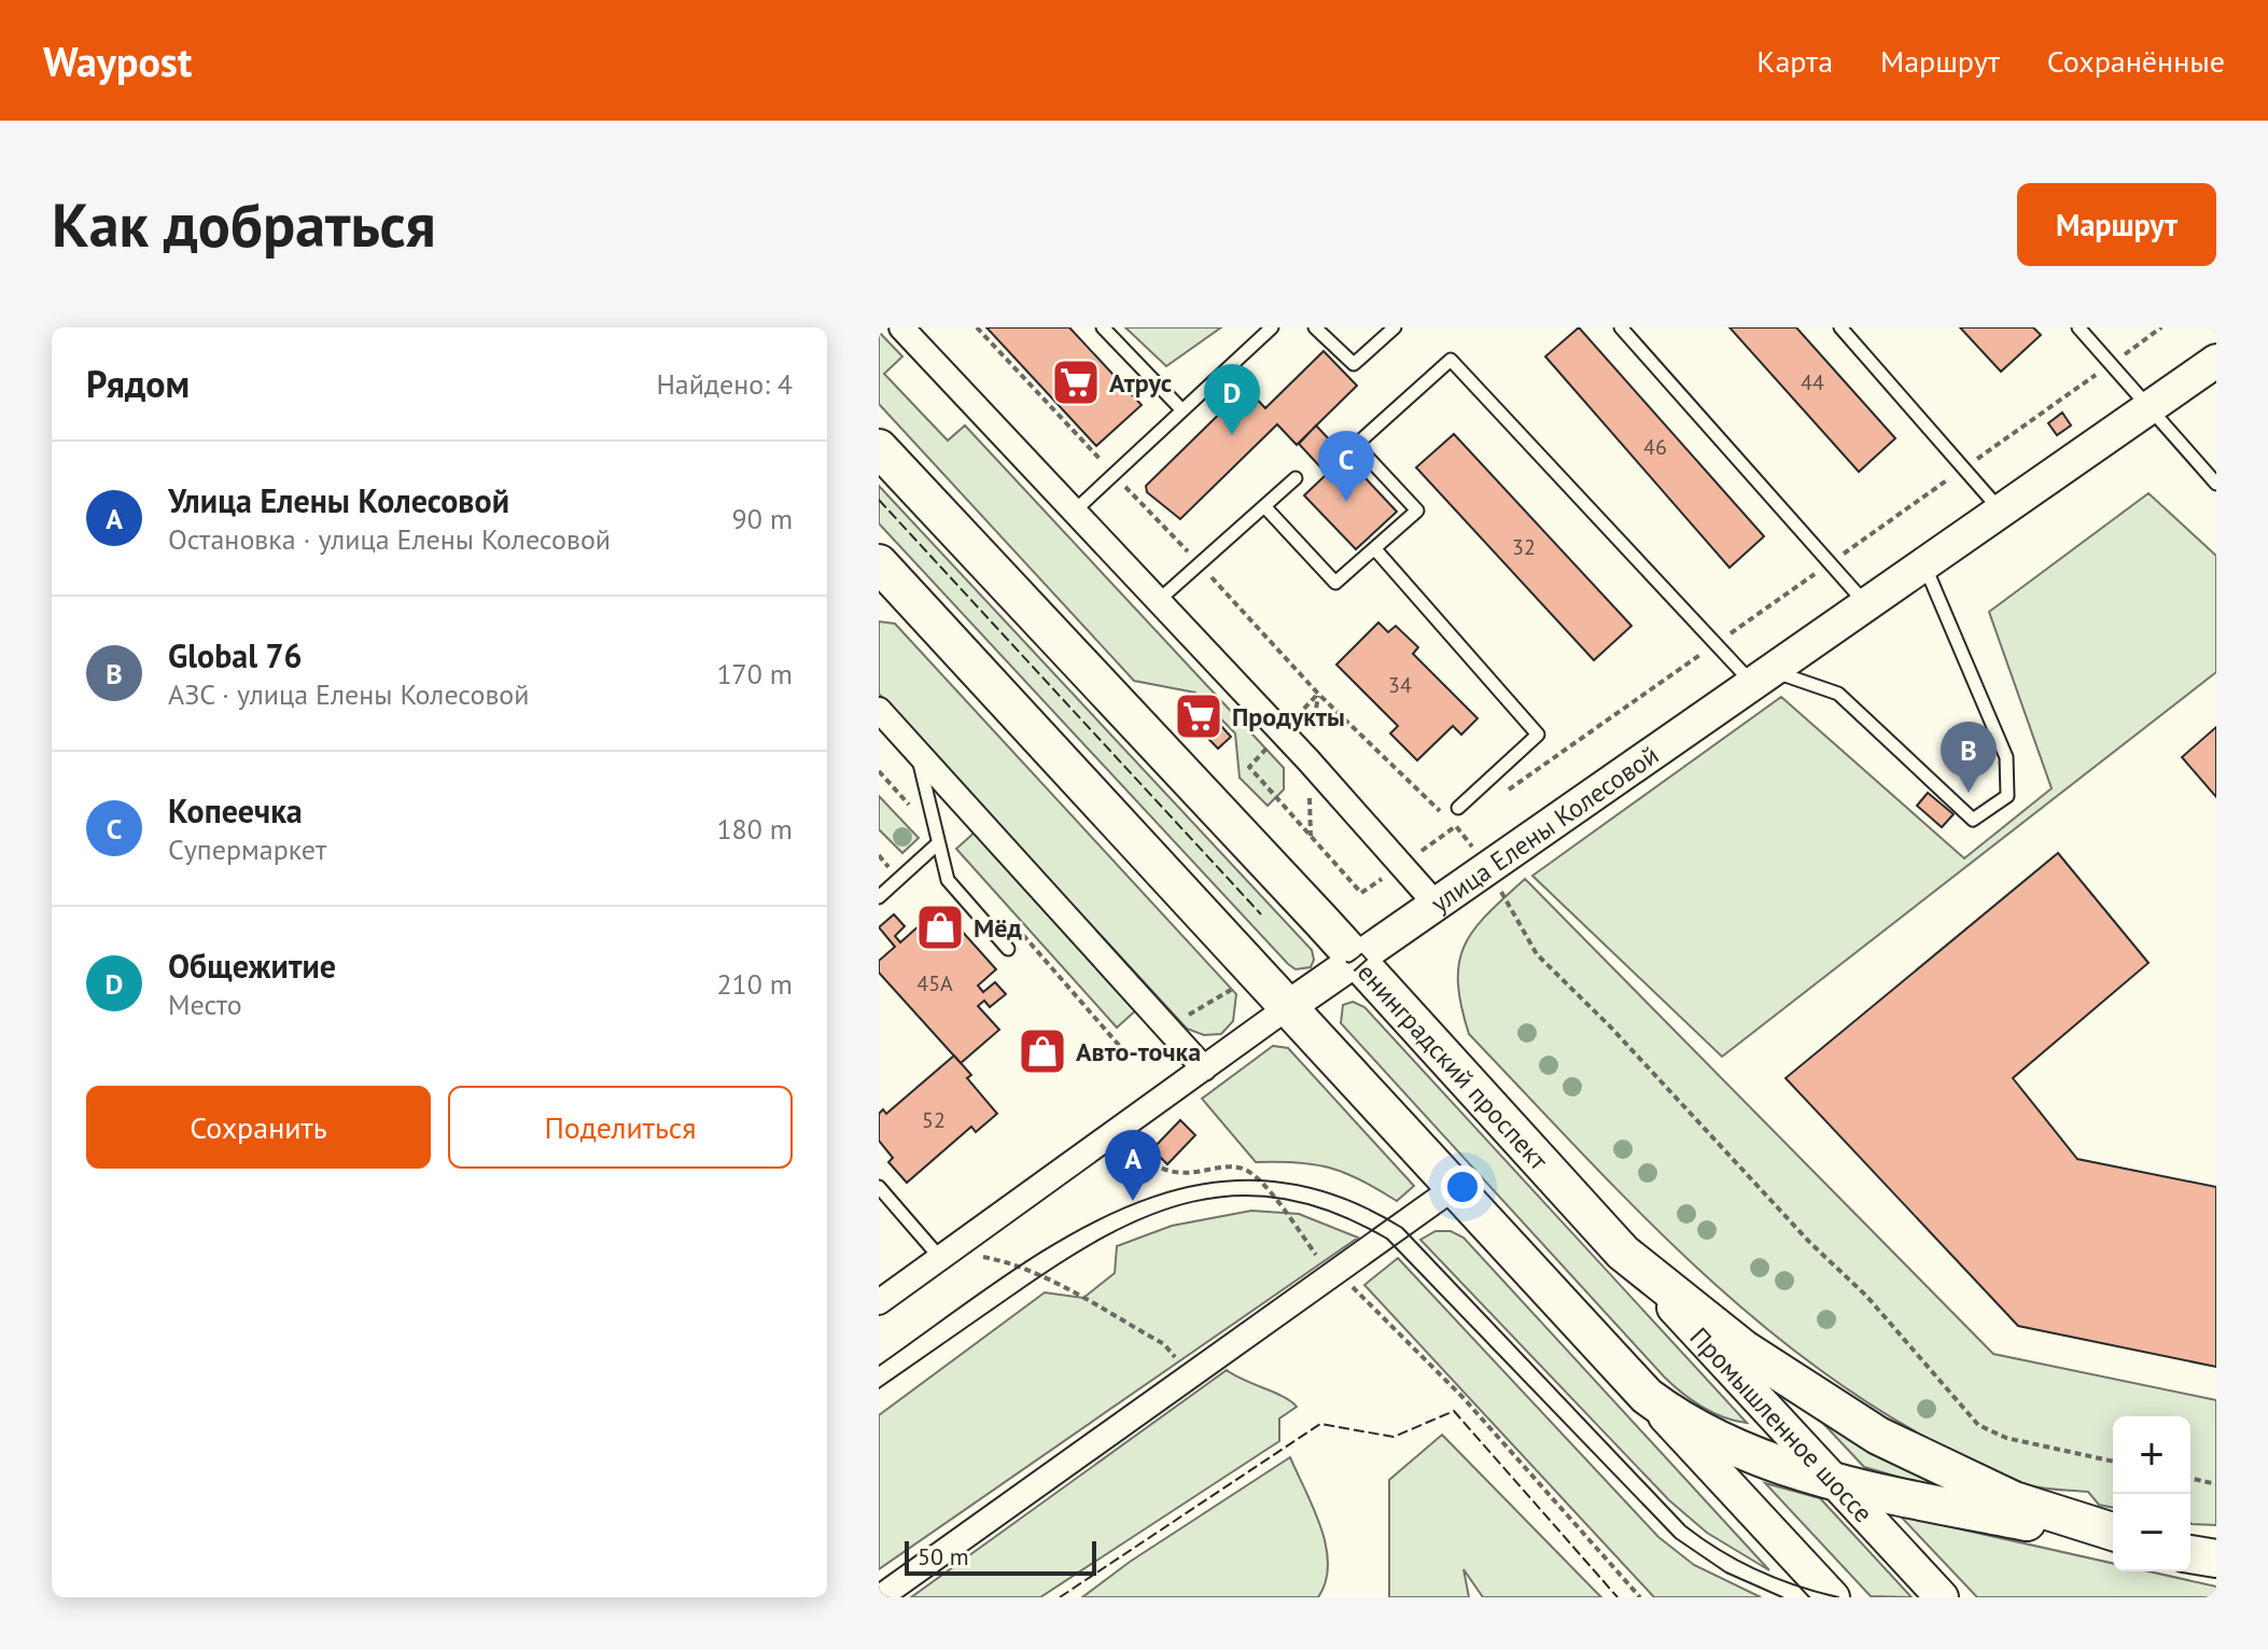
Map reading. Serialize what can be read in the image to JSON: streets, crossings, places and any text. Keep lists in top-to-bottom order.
{
  "streets": {
    "main road": ["Ленинградский проспект"],
    "street": ["улица Елены Колесовой", "Промышленное шоссе"]
  },
  "crossings": [
    ["улица Елены Колесовой", "Ленинградский проспект"],
    ["Ленинградский проспект", "Промышленное шоссе"]
  ],
  "places": {
    "supermarket": ["Атрус", "Продукты"],
    "shop": ["Мёд", "Авто-точка"]
  },
  "house_numbers": [
    "44",
    "46",
    "32",
    "34",
    "45А",
    "52"
  ],
  "scale_bar": "50 m",
  "page": {
    "header": "Waypost",
    "nav": ["Карта", "Маршрут", "Сохранённые"],
    "buttons": [
      "Маршрут",
      ["Сохранить", "Поделиться"]
    ],
    "title": "Как добраться",
    "heading": ["Рядом", "Найдено: 4"],
    "pins": [
      "D",
      "C",
      "B",
      "A"
    ],
    "list": [
      {
        "mark": "A",
        "name": "Улица Елены Колесовой",
        "note": "Остановка · улица Елены Колесовой",
        "value": "90 m"
      },
      {
        "mark": "B",
        "name": "Global 76",
        "note": "АЗС · улица Елены Колесовой",
        "value": "170 m"
      },
      {
        "mark": "C",
        "name": "Копеечка",
        "note": "Супермаркет",
        "value": "180 m"
      },
      {
        "mark": "D",
        "name": "Общежитие",
        "note": "Место",
        "value": "210 m"
      }
    ],
    "map_buttons": ["+", "−"],
    "scale": "50 m"
  }
}
